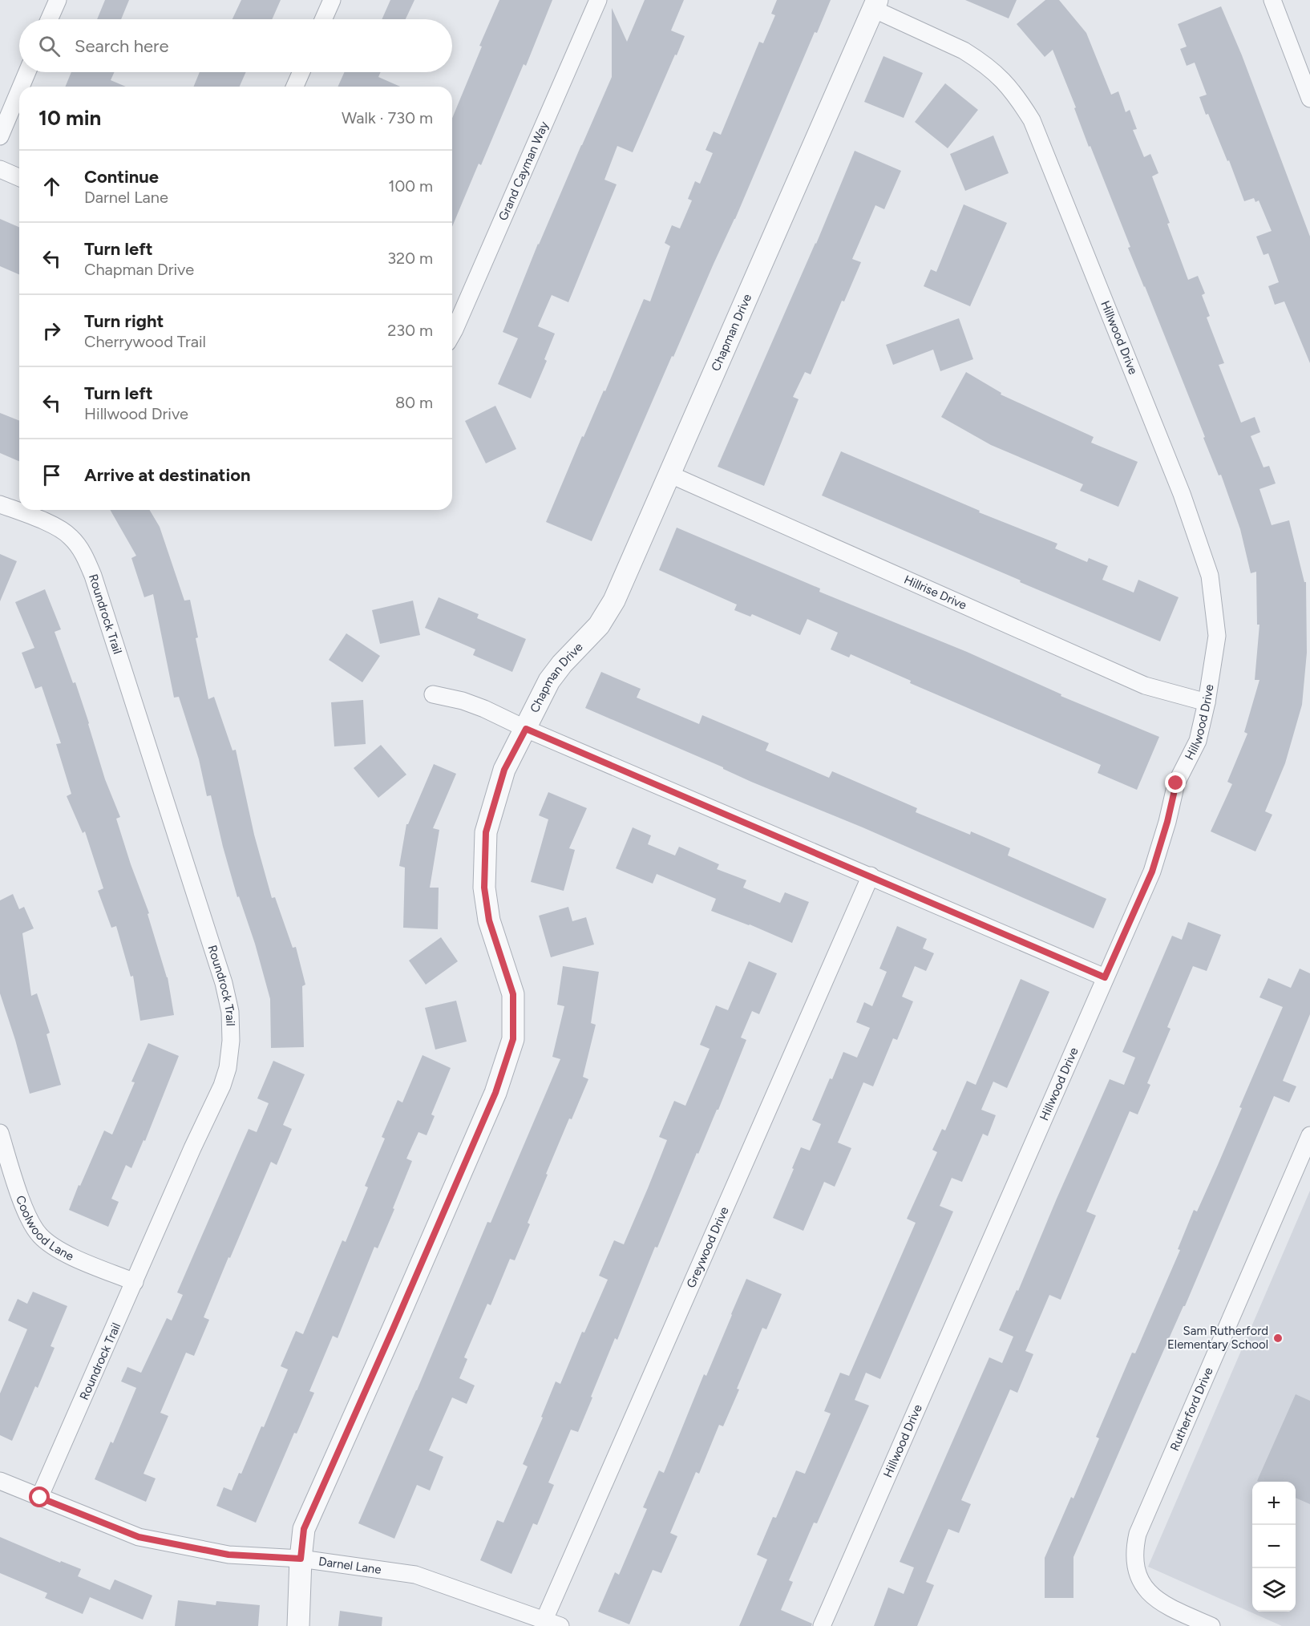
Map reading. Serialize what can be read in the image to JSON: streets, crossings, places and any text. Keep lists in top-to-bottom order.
{
  "streets": {
    "street": [
      "Grand Cayman Way",
      "Chapman Drive",
      "Hillwood Drive",
      "Hillrise Drive",
      "Roundrock Trail",
      "Coolwood Lane",
      "Greywood Drive",
      "Rutherford Drive",
      "Darnel Lane"
    ]
  },
  "crossings": [
    ["Chapman Drive", "Hillwood Drive"],
    ["Chapman Drive", "Hillrise Drive"],
    ["Chapman Drive", "Darnel Lane"],
    ["Hillwood Drive", "Hillrise Drive"],
    ["Roundrock Trail", "Coolwood Lane"],
    ["Roundrock Trail", "Darnel Lane"],
    ["Greywood Drive", "Darnel Lane"]
  ],
  "places": ["Sam Rutherford Elementary School"],
  "page": {
    "search": "Search here",
    "heading": ["10 min", "Walk · 730 m"],
    "list": [
      ["Continue", "Darnel Lane", "100 m"],
      ["Turn left", "Chapman Drive", "320 m"],
      ["Turn right", "Cherrywood Trail", "230 m"],
      ["Turn left", "Hillwood Drive", "80 m"],
      "Arrive at destination"
    ],
    "map_buttons": ["+", "−"]
  }
}
